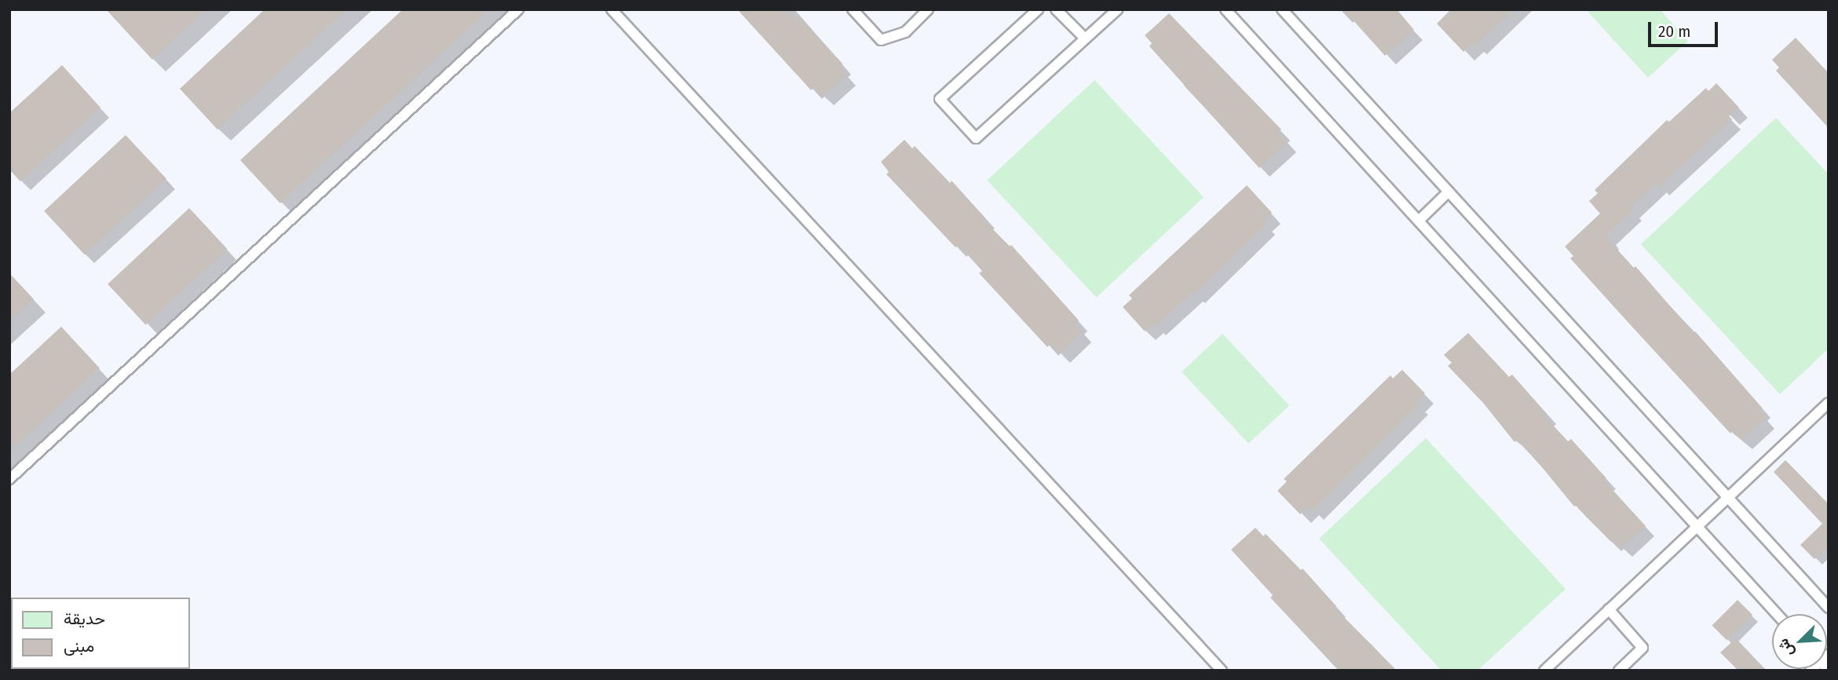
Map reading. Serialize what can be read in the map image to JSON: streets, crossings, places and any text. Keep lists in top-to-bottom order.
{
  "legend": ["حديقة", "مبنى"],
  "scale_bar": "20 m",
  "north": "bottom left"
}
